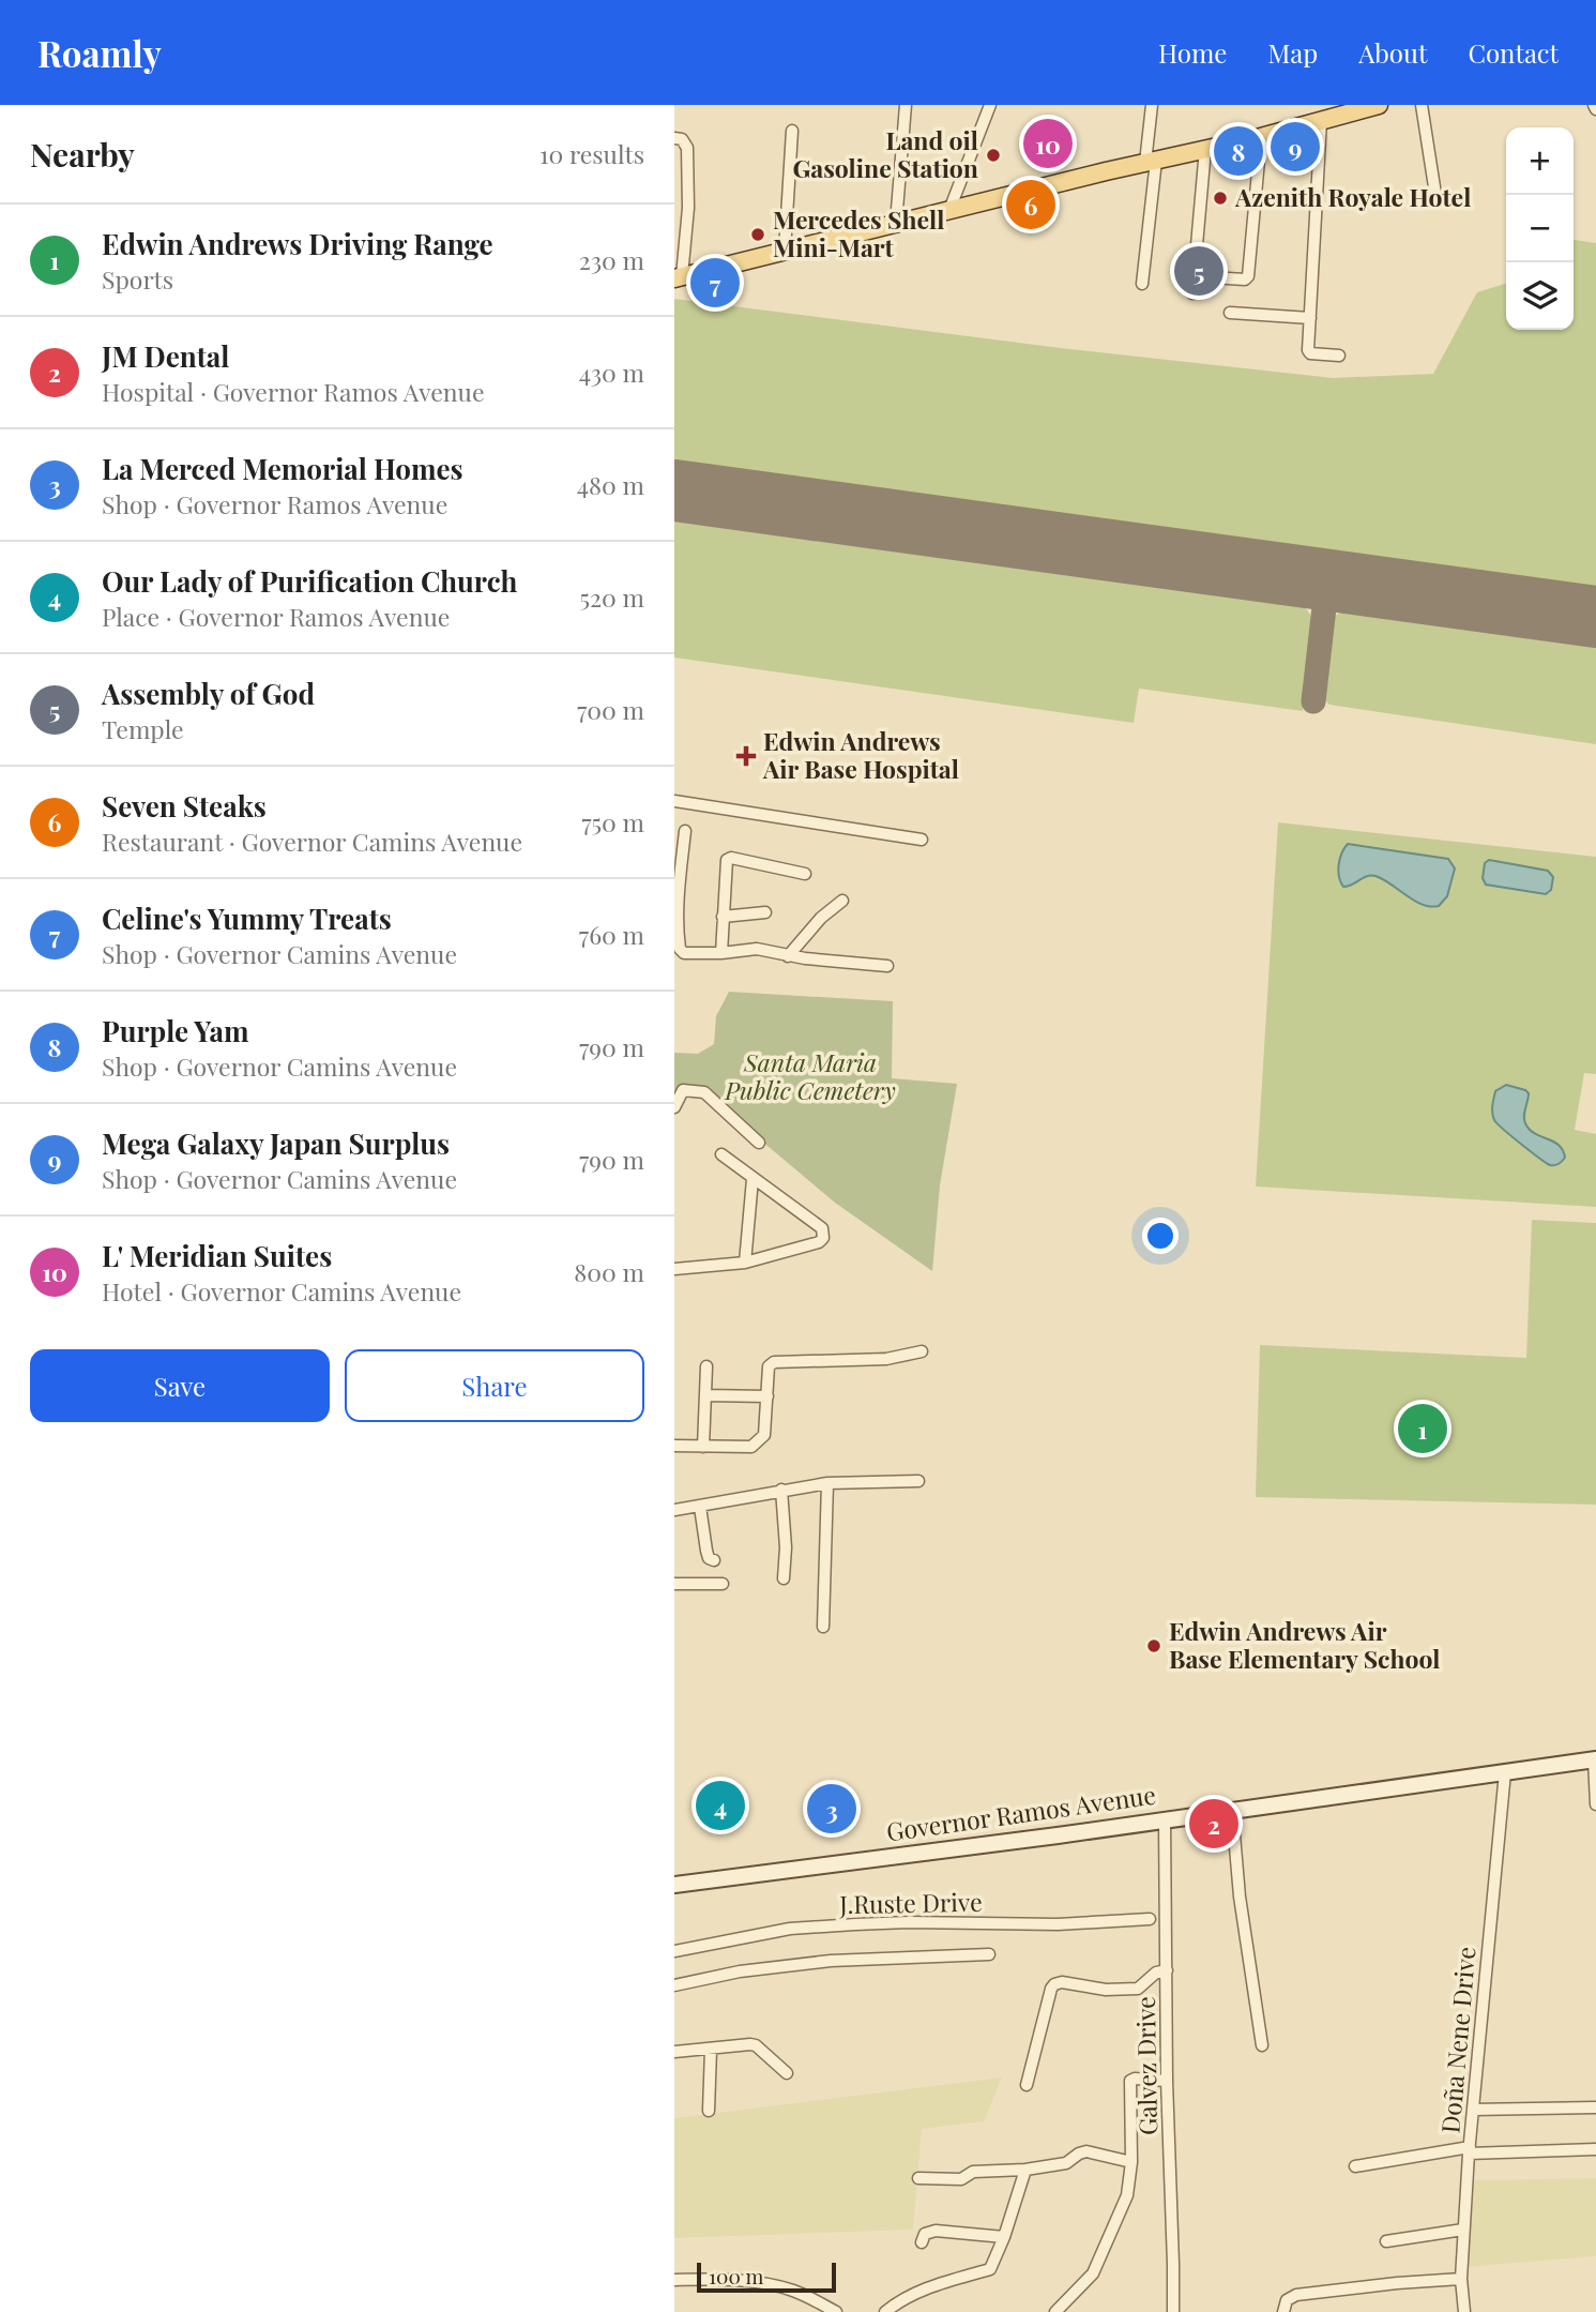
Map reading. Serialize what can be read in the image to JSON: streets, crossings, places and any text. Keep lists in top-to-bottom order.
{
  "streets": {
    "main road": ["Governor Ramos Avenue"],
    "street": ["J.Ruste Drive", "Doña Nene Drive", "Galvez Drive"]
  },
  "crossings": [
    ["Governor Ramos Avenue", "Doña Nene Drive"],
    ["Governor Ramos Avenue", "Galvez Drive"]
  ],
  "parks": ["Santa Maria Public Cemetery"],
  "places": {
    "other": [
      "Land oil Gasoline Station",
      "Azenith Royale Hotel",
      "Mercedes Shell Mini-Mart",
      "Edwin Andrews Air Base Elementary School"
    ],
    "health": ["Edwin Andrews Air Base Hospital"]
  },
  "scale_bar": "100 m",
  "page": {
    "header": "Roamly",
    "nav": [
      "Home",
      "Map",
      "About",
      "Contact"
    ],
    "heading": ["Nearby", "10 results"],
    "pins": [
      "10",
      "9",
      "8",
      "6",
      "5",
      "7",
      "1",
      "4",
      "3",
      "2"
    ],
    "map_buttons": ["+", "−"],
    "list": [
      {
        "mark": "1",
        "name": "Edwin Andrews Driving Range",
        "note": "Sports",
        "value": "230 m"
      },
      {
        "mark": "2",
        "name": "JM Dental",
        "note": "Hospital · Governor Ramos Avenue",
        "value": "430 m"
      },
      {
        "mark": "3",
        "name": "La Merced Memorial Homes",
        "note": "Shop · Governor Ramos Avenue",
        "value": "480 m"
      },
      {
        "mark": "4",
        "name": "Our Lady of Purification Church",
        "note": "Place · Governor Ramos Avenue",
        "value": "520 m"
      },
      {
        "mark": "5",
        "name": "Assembly of God",
        "note": "Temple",
        "value": "700 m"
      },
      {
        "mark": "6",
        "name": "Seven Steaks",
        "note": "Restaurant · Governor Camins Avenue",
        "value": "750 m"
      },
      {
        "mark": "7",
        "name": "Celine's Yummy Treats",
        "note": "Shop · Governor Camins Avenue",
        "value": "760 m"
      },
      {
        "mark": "8",
        "name": "Purple Yam",
        "note": "Shop · Governor Camins Avenue",
        "value": "790 m"
      },
      {
        "mark": "9",
        "name": "Mega Galaxy Japan Surplus",
        "note": "Shop · Governor Camins Avenue",
        "value": "790 m"
      },
      {
        "mark": "10",
        "name": "L' Meridian Suites",
        "note": "Hotel · Governor Camins Avenue",
        "value": "800 m"
      }
    ],
    "buttons": ["Save", "Share"],
    "scale": "100 m"
  }
}
